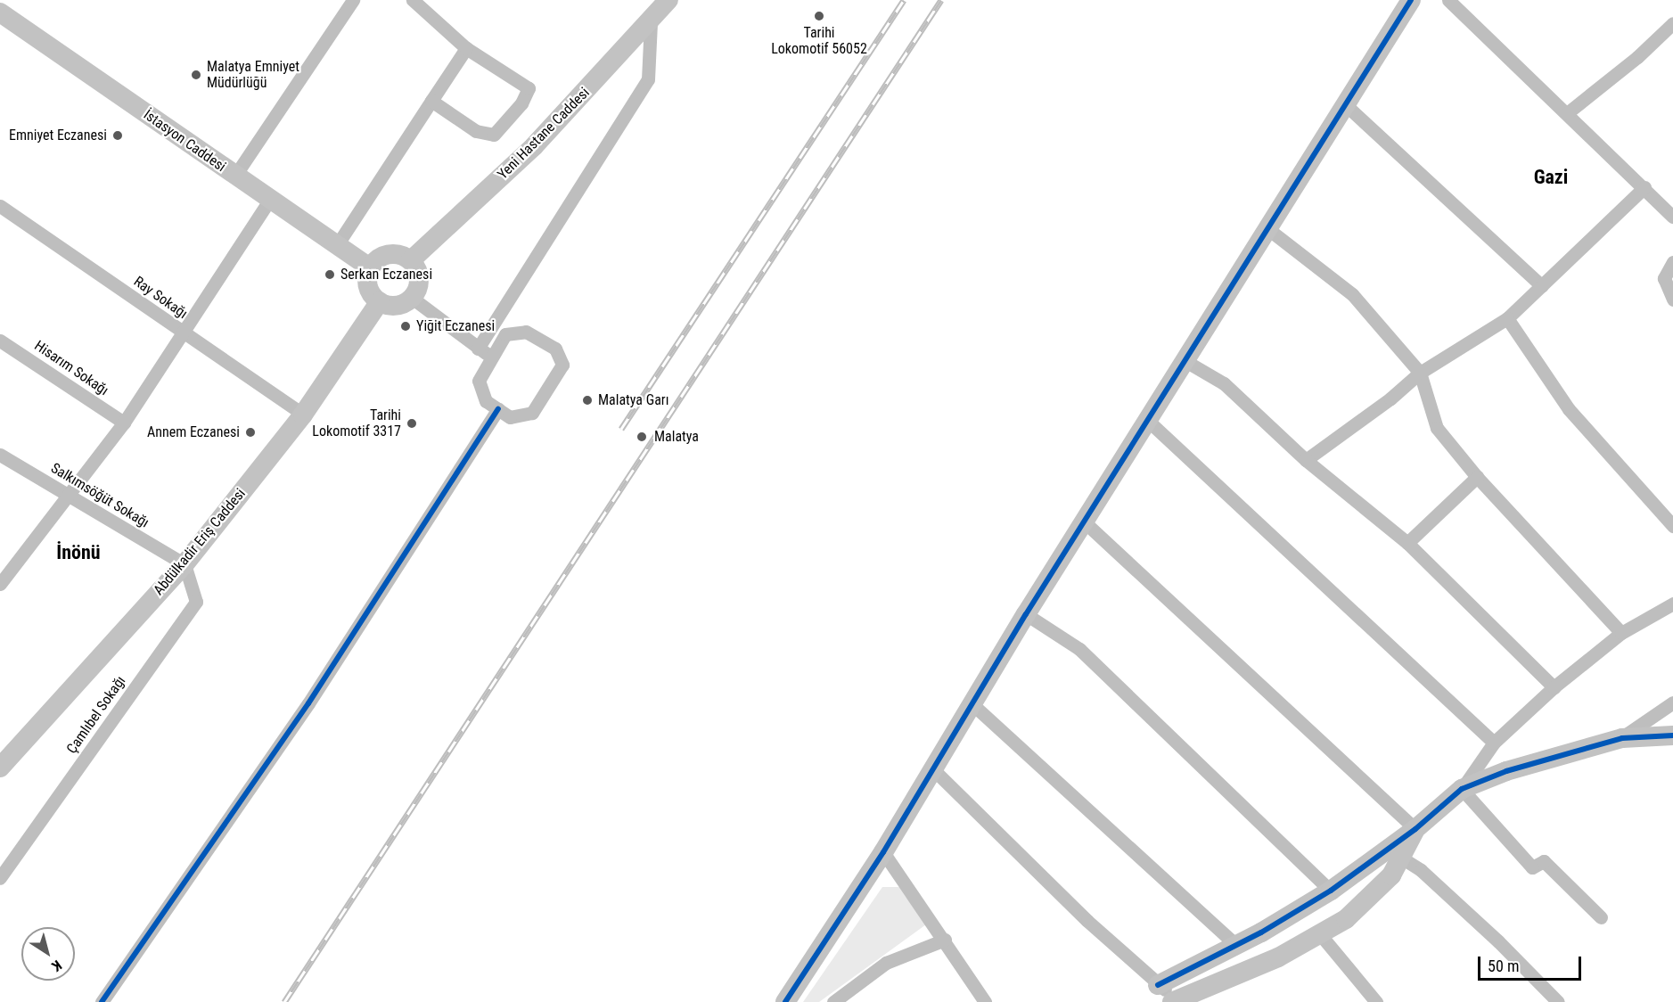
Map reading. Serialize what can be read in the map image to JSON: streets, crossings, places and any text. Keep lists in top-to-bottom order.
{
  "streets": {
    "street": [
      "Yeni Hastane Caddesi",
      "İstasyon Caddesi",
      "Ray Sokağı",
      "Hisarım Sokağı",
      "Salkımsöğüt Sokağı",
      "Abdülkadir Eriş Caddesi",
      "Çamlıbel Sokağı"
    ]
  },
  "crossings": [
    ["Yeni Hastane Caddesi", "İstasyon Caddesi"],
    ["Yeni Hastane Caddesi", "Abdülkadir Eriş Caddesi"],
    ["İstasyon Caddesi", "Abdülkadir Eriş Caddesi"],
    ["Ray Sokağı", "Abdülkadir Eriş Caddesi"],
    ["Salkımsöğüt Sokağı", "Abdülkadir Eriş Caddesi"],
    ["Salkımsöğüt Sokağı", "Çamlıbel Sokağı"],
    ["Abdülkadir Eriş Caddesi", "Çamlıbel Sokağı"]
  ],
  "districts": ["Gazi", "İnönü"],
  "places": [
    "Tarihi Lokomotif 56052",
    "Malatya Emniyet Müdürlüğü",
    "Emniyet Eczanesi",
    "Serkan Eczanesi",
    "Yiğit Eczanesi",
    "Malatya Garı",
    "Tarihi Lokomotif 3317",
    "Annem Eczanesi",
    "Malatya"
  ],
  "scale_bar": "50 m",
  "north": "bottom right"
}
